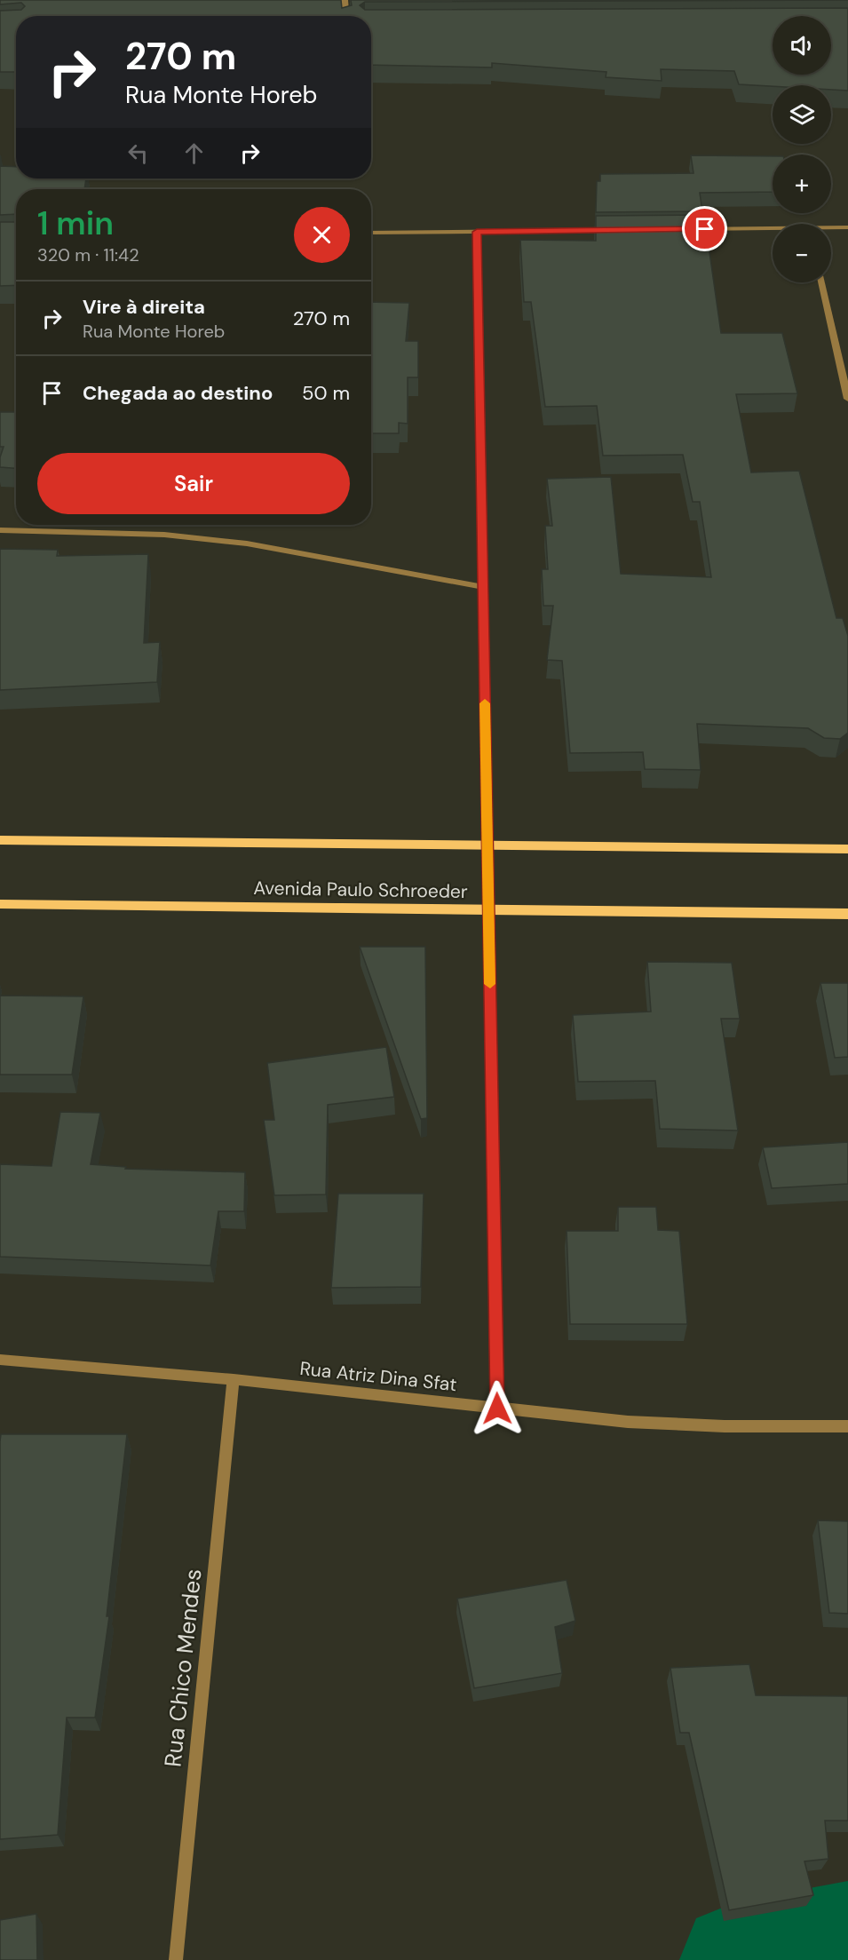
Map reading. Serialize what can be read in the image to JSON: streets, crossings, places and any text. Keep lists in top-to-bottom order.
{
  "streets": {
    "main road": ["Avenida Paulo Schroeder"],
    "street": ["Rua Atriz Dina Sfat", "Rua Chico Mendes"]
  },
  "crossings": [
    ["Rua Atriz Dina Sfat", "Rua Chico Mendes"]
  ],
  "page": {
    "map_buttons": ["+", "−"],
    "turn": ["270 m", "Rua Monte Horeb"],
    "heading": ["1 min", "320 m · 11:42"],
    "list": [
      {
        "name": "Vire à direita",
        "note": "Rua Monte Horeb",
        "value": "270 m"
      },
      {
        "name": "Chegada ao destino",
        "value": "50 m"
      }
    ],
    "buttons": "Sair"
  }
}
